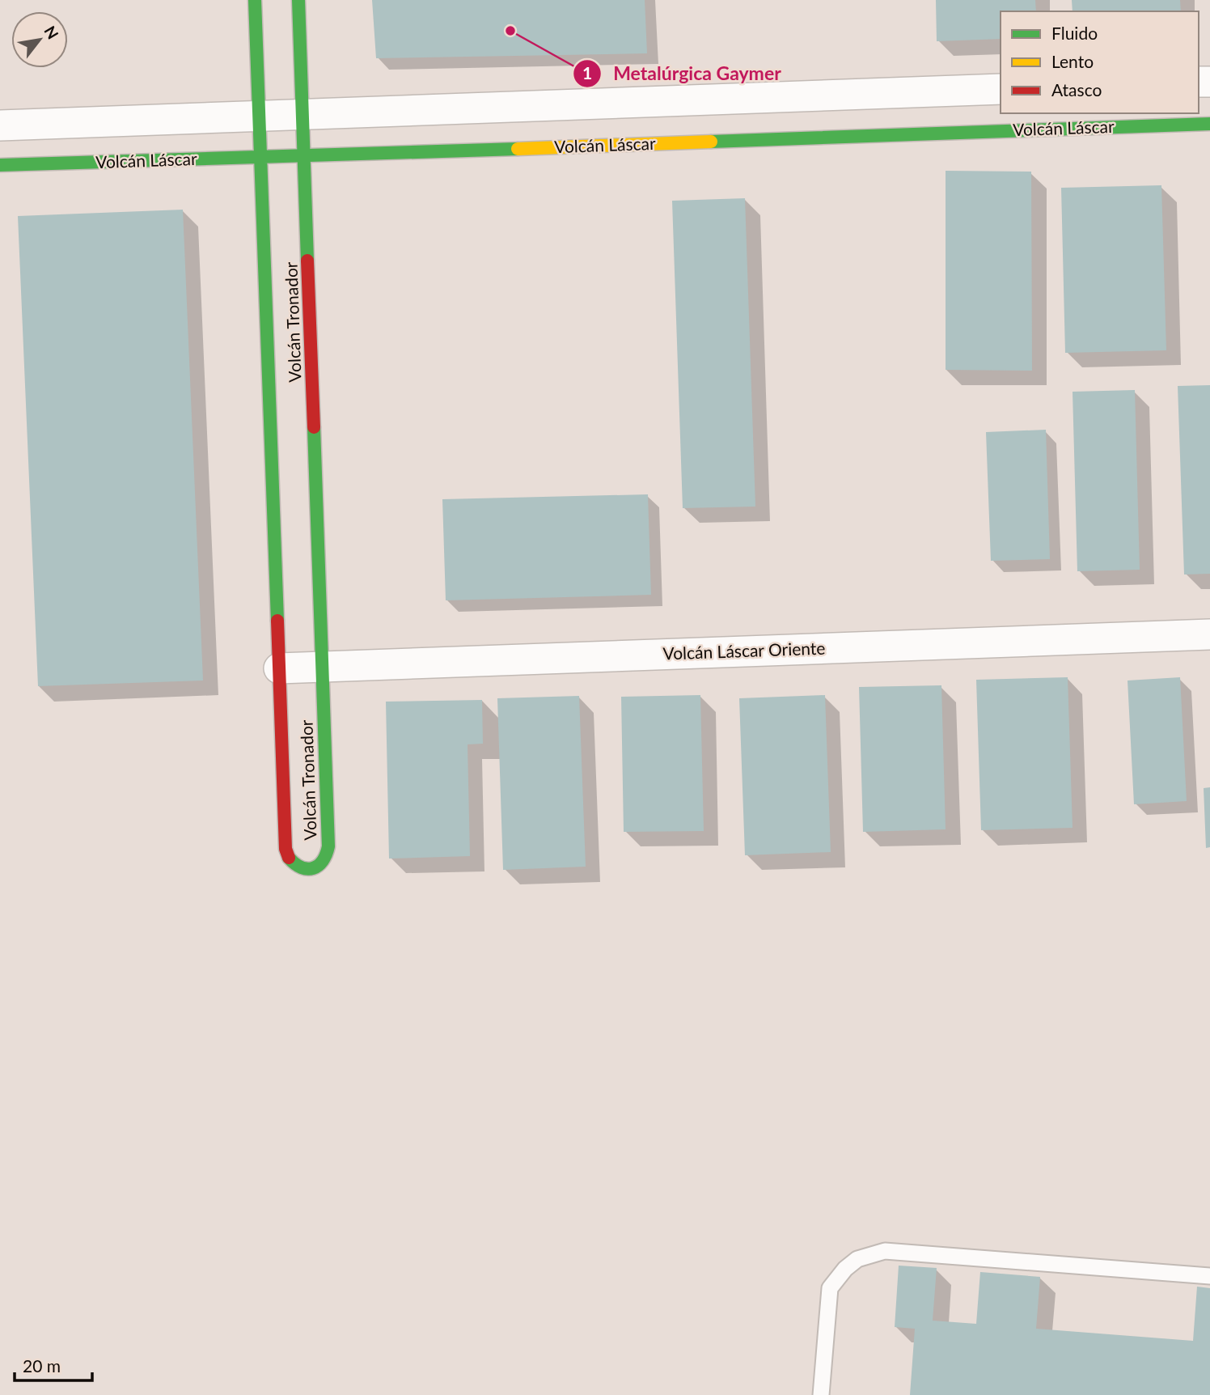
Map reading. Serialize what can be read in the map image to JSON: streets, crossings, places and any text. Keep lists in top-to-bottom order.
{
  "streets": {
    "street": ["Volcán Láscar", "Volcán Tronador", "Volcán Láscar Oriente"]
  },
  "crossings": [
    ["Volcán Láscar", "Volcán Tronador"],
    ["Volcán Tronador", "Volcán Láscar Oriente"]
  ],
  "places": ["Metalúrgica Gaymer"],
  "legend": ["Fluido", "Lento", "Atasco"],
  "scale_bar": "20 m",
  "north": "top right"
}
